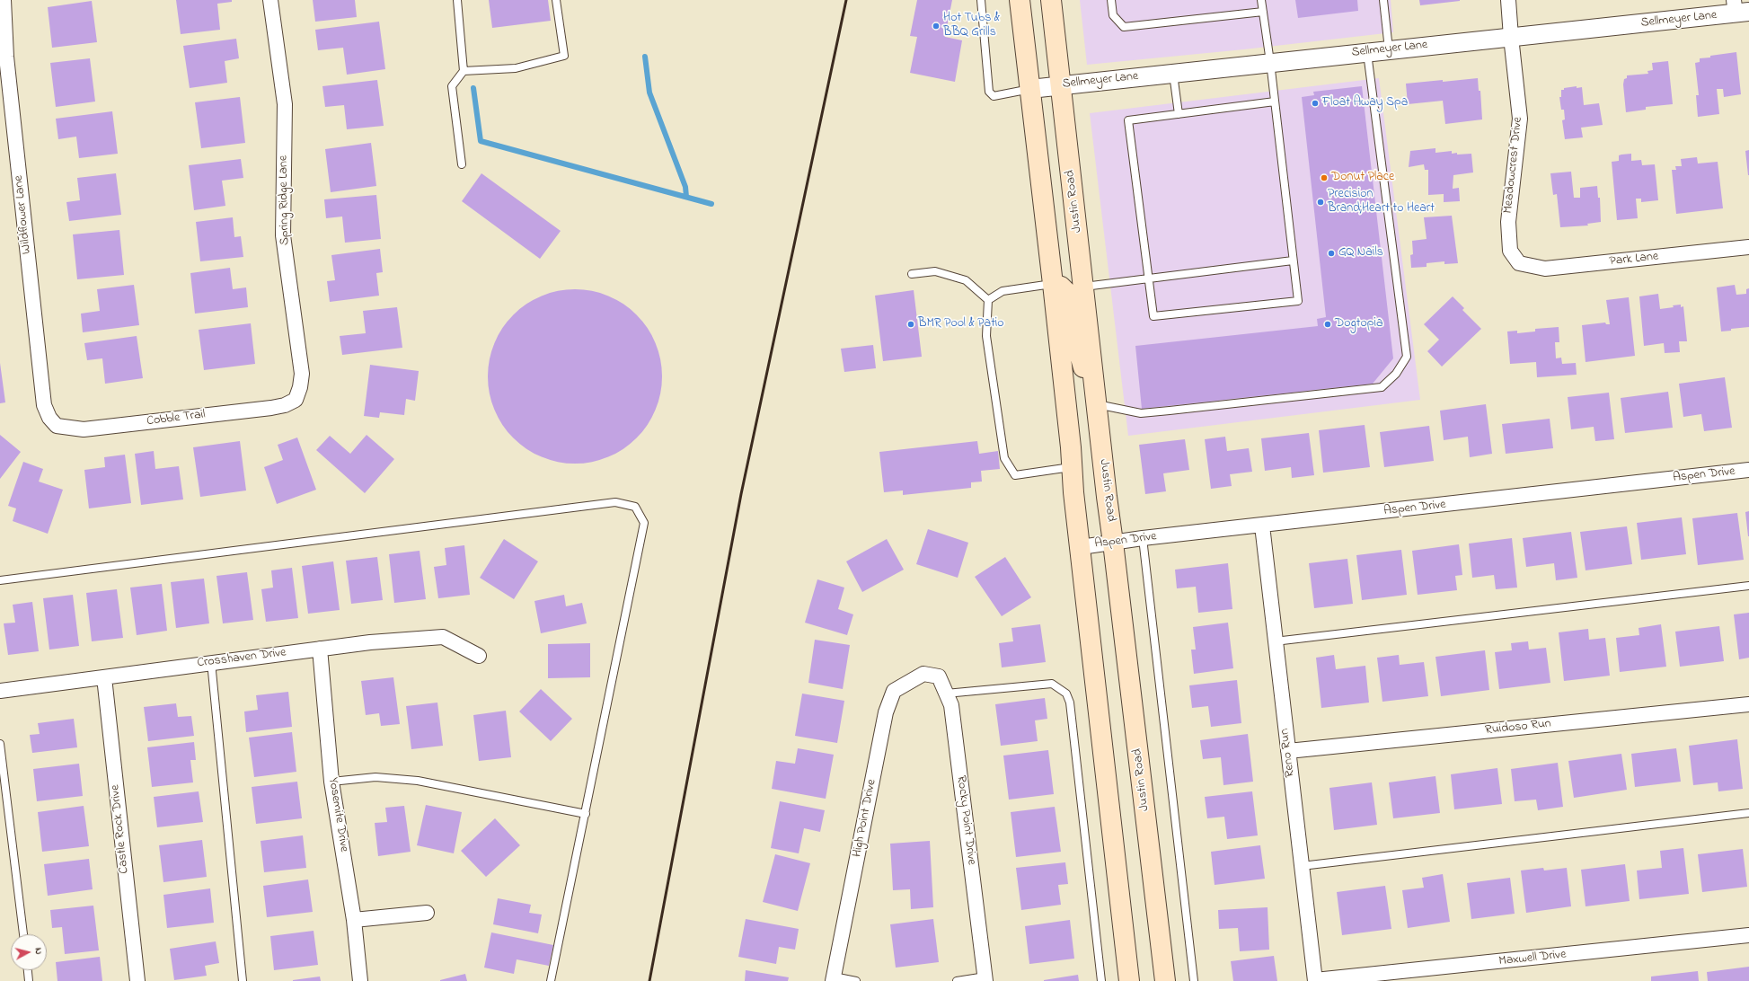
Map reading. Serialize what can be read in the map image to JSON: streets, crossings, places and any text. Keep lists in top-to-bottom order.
{
  "streets": {
    "main road": ["Justin Road"],
    "street": [
      "Sellmeyer Lane",
      "Meadowcrest Drive",
      "Spring Ridge Lane",
      "Wildflower Lane",
      "Park Lane",
      "Cobble Trail",
      "Aspen Drive",
      "Crosshaven Drive",
      "Ruidoso Run",
      "Reno Run",
      "Yosemite Drive",
      "High Point Drive",
      "Rocky Point Drive",
      "Castle Rock Drive",
      "Maxwell Drive"
    ]
  },
  "crossings": [
    ["Sellmeyer Lane", "Meadowcrest Drive"],
    ["Sellmeyer Lane", "Justin Road"],
    ["Meadowcrest Drive", "Park Lane"],
    ["Spring Ridge Lane", "Cobble Trail"],
    ["Justin Road", "Aspen Drive"],
    ["Wildflower Lane", "Cobble Trail"],
    ["Aspen Drive", "Reno Run"],
    ["Crosshaven Drive", "Yosemite Drive"],
    ["Crosshaven Drive", "Castle Rock Drive"],
    ["Ruidoso Run", "Reno Run"],
    ["Reno Run", "Maxwell Drive"],
    ["High Point Drive", "Rocky Point Drive"]
  ],
  "places": [
    "Hot Tubs & BBQ Grills",
    "Float Away Spa",
    "Donut Place",
    "Precision Brand;Heart to Heart",
    "GQ Nails",
    "BMR Pool & Patio",
    "Dogtopia"
  ],
  "north": "right"
}
